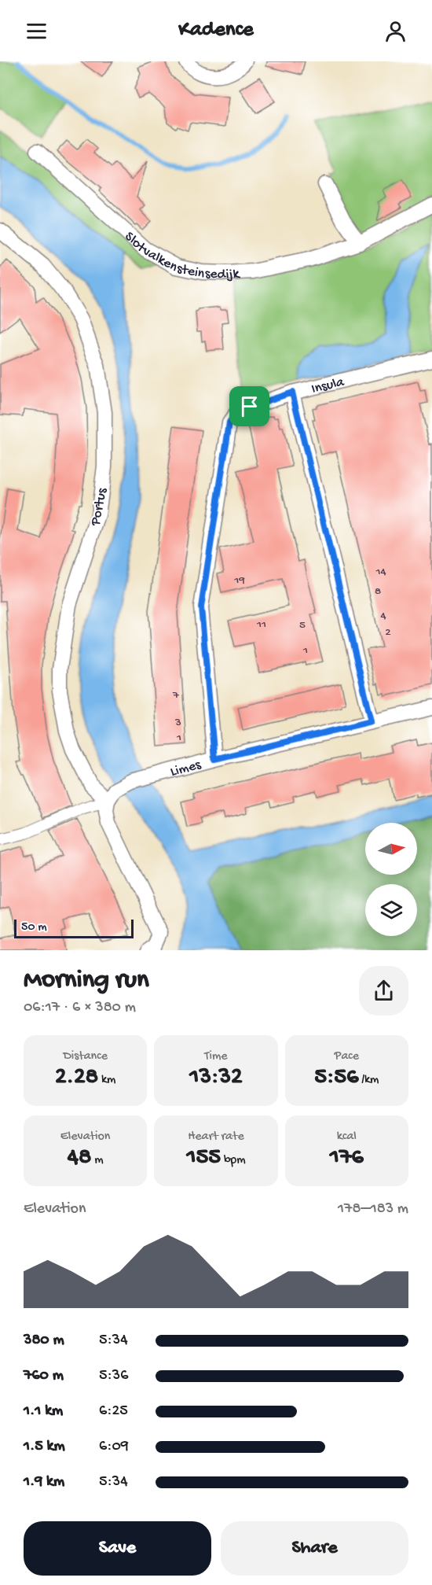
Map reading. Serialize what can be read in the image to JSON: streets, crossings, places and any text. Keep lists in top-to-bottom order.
{
  "streets": {
    "street": [
      "Slotvalkensteinsedijk",
      "Insula",
      "Portus",
      "Limes"
    ]
  },
  "crossings": [
    ["Insula", "Limes"],
    ["Portus", "Limes"]
  ],
  "house_numbers": [
    "14",
    "19",
    "8",
    "4",
    "11",
    "5",
    "2",
    "1",
    "7",
    "3",
    "1"
  ],
  "scale_bar": "50 m",
  "north": "right",
  "page": {
    "header": "Kadence",
    "scale": "50 m",
    "heading": ["Morning run", "06:17 · 6 × 380 m"],
    "stats": [
      ["Distance", "2.28 km"],
      ["Time", "13:32"],
      ["Pace", "5:56 /km"],
      ["Elevation", "48 m"],
      ["Heart rate", "155 bpm"],
      ["kcal", "176"]
    ],
    "chart": ["Elevation", "178–183 m"],
    "list": [
      {
        "name": "380 m",
        "note": "5:34"
      },
      {
        "name": "760 m",
        "note": "5:36"
      },
      {
        "name": "1.1 km",
        "note": "6:25"
      },
      {
        "name": "1.5 km",
        "note": "6:09"
      },
      {
        "name": "1.9 km",
        "note": "5:34"
      }
    ],
    "buttons": ["Save", "Share"]
  }
}
